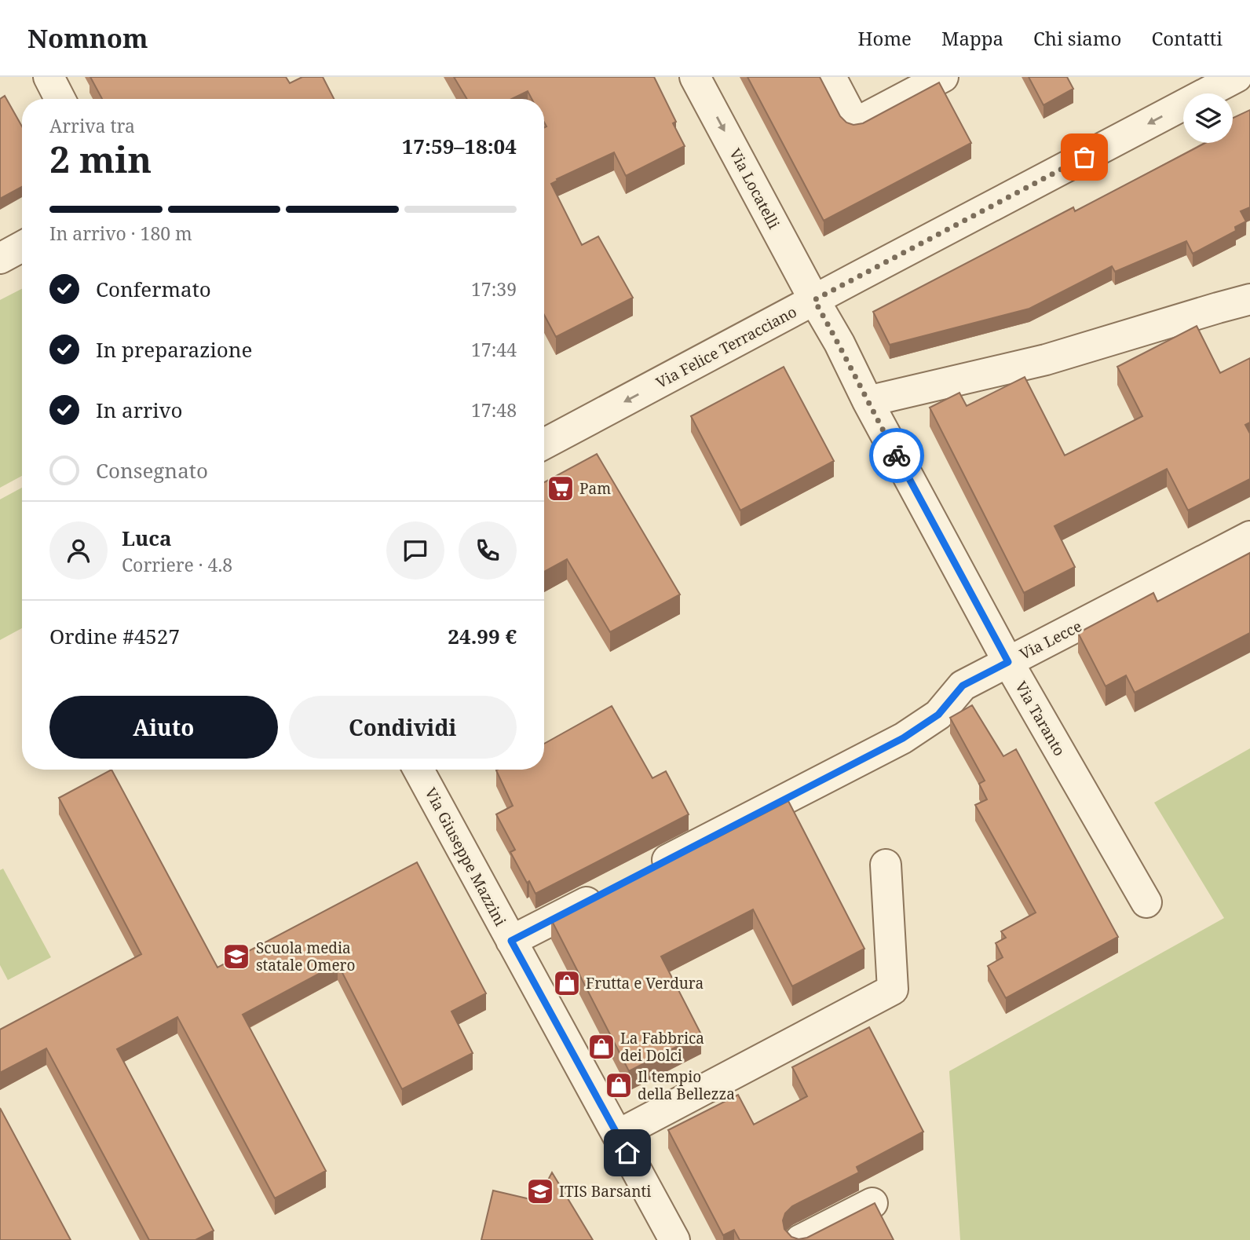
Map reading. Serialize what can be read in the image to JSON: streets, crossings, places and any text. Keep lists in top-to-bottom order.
{
  "streets": {
    "street": [
      "Via Locatelli",
      "Via Felice Terracciano",
      "Via Lecce",
      "Via Taranto",
      "Via Giuseppe Mazzini"
    ]
  },
  "crossings": [
    ["Via Locatelli", "Via Felice Terracciano"],
    ["Via Locatelli", "Via Taranto"],
    ["Via Felice Terracciano", "Via Taranto"],
    ["Via Lecce", "Via Taranto"]
  ],
  "one_way": ["Via Locatelli"],
  "places": {
    "supermarket": ["Pam"],
    "school or university": ["Scuola media statale Omero", "ITIS Barsanti"],
    "shop": ["Frutta e Verdura", "La Fabbrica dei Dolci", "Il tempio della Bellezza"]
  },
  "page": {
    "header": "Nomnom",
    "nav": [
      "Home",
      "Mappa",
      "Chi siamo",
      "Contatti"
    ],
    "heading": ["2 min", "Arriva tra", "17:59–18:04"],
    "panel": [
      "Luca",
      "Corriere · 4.8",
      "Ordine #4527",
      "24.99 €"
    ],
    "bar": "In arrivo · 180 m",
    "list": [
      ["Confermato", "17:39"],
      ["In preparazione", "17:44"],
      ["In arrivo", "17:48"],
      "Consegnato"
    ],
    "buttons": ["Aiuto", "Condividi"]
  }
}
